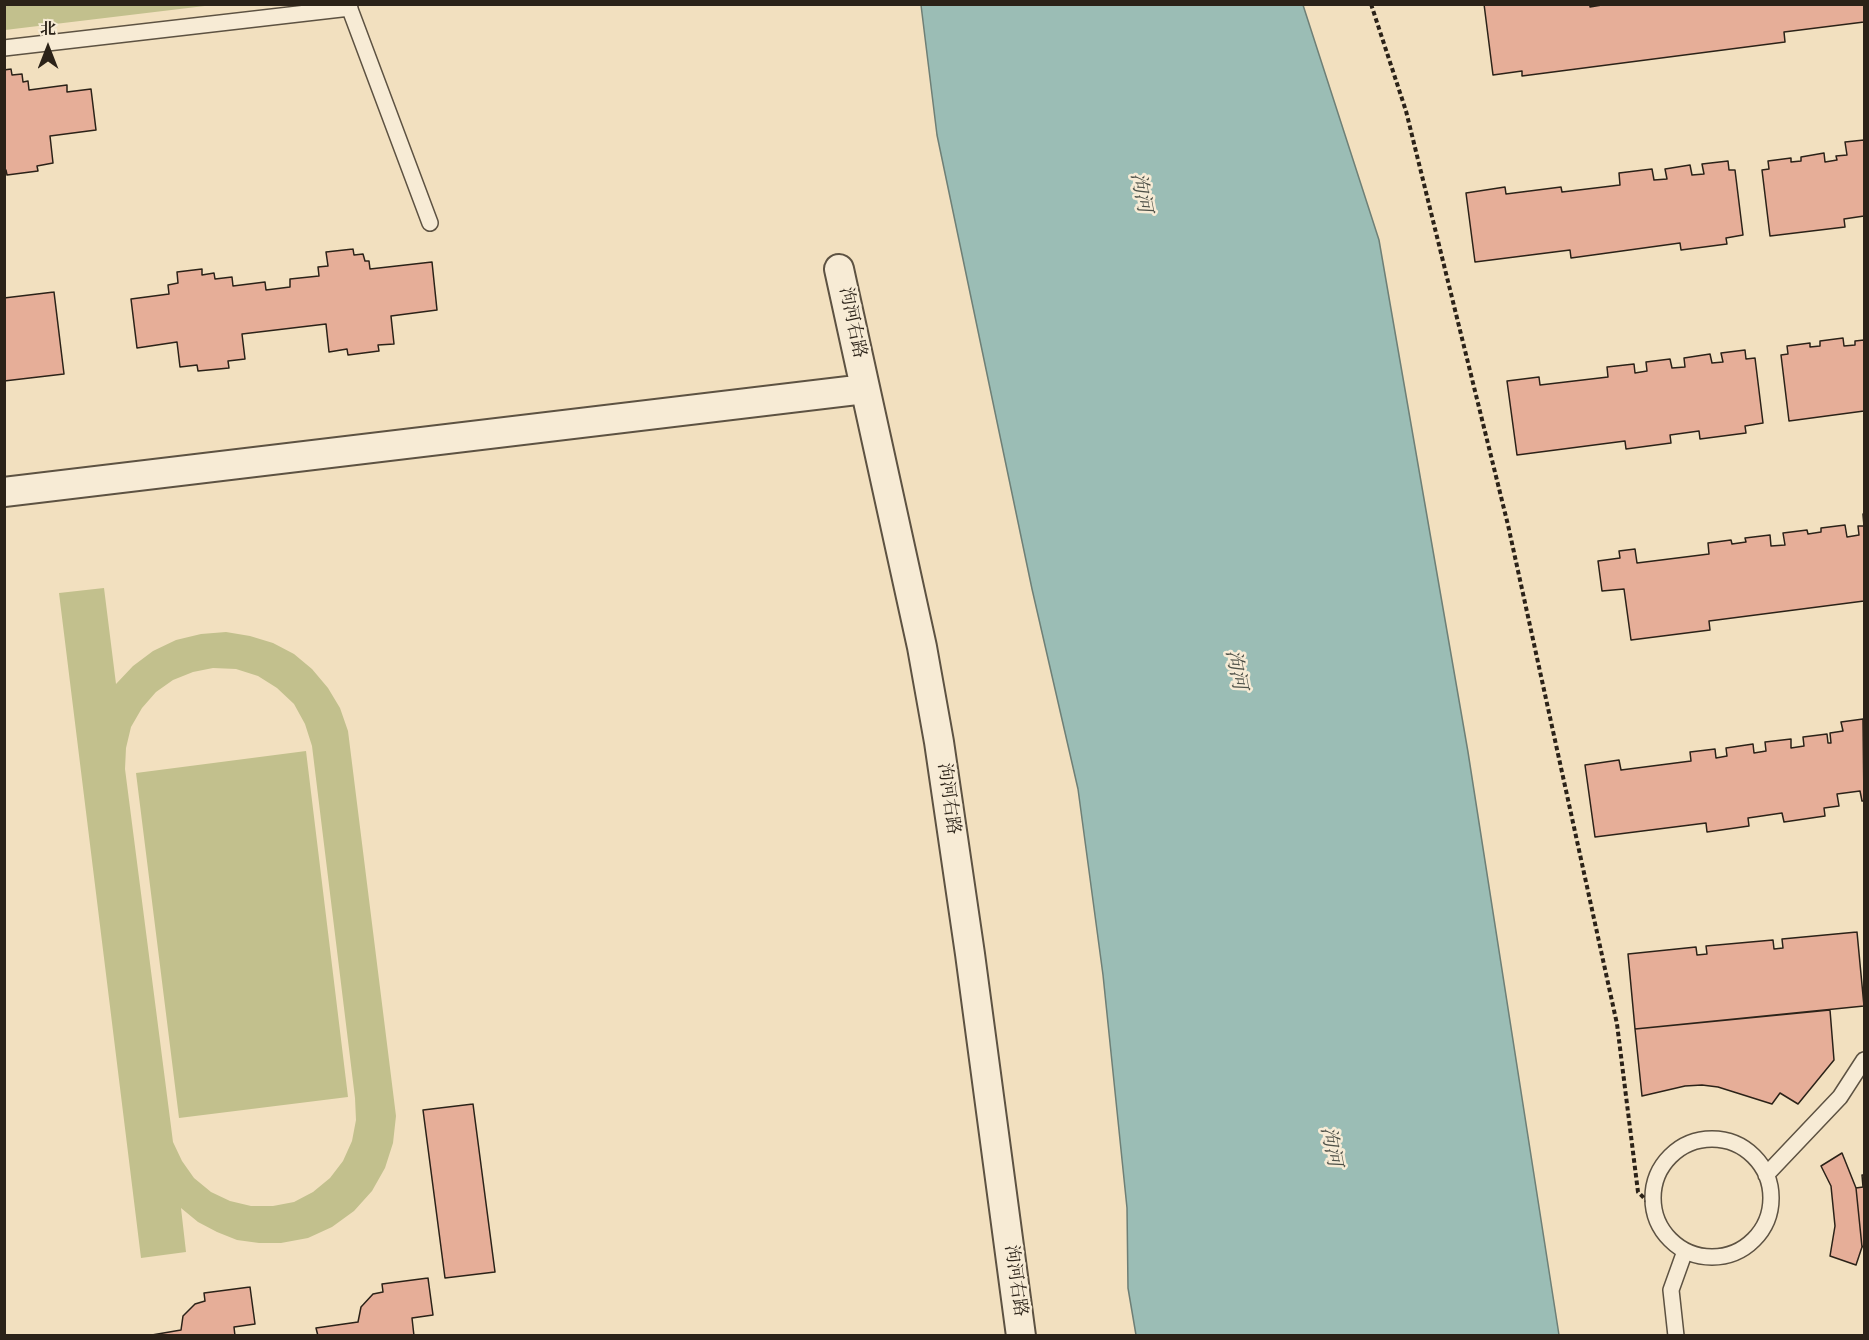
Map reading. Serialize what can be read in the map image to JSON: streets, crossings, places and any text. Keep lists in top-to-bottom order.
{
  "streets": {
    "street": ["泃河右路"]
  },
  "water": ["泃河"],
  "north": "top"
}
